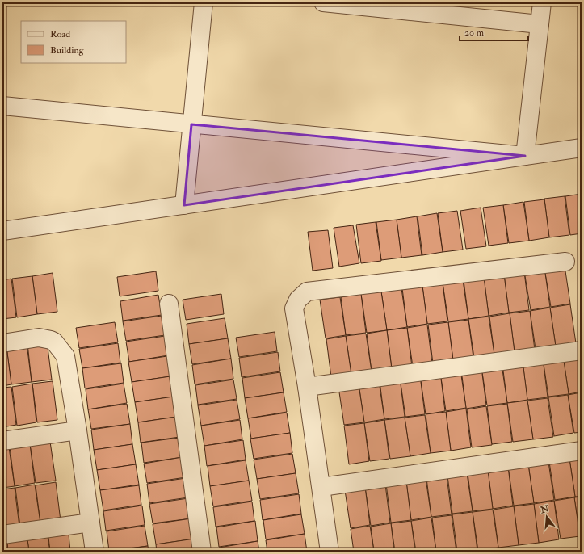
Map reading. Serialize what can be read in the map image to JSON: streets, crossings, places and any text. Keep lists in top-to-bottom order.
{
  "legend": ["Road", "Building"],
  "scale_bar": "20 m",
  "north": "top"
}
